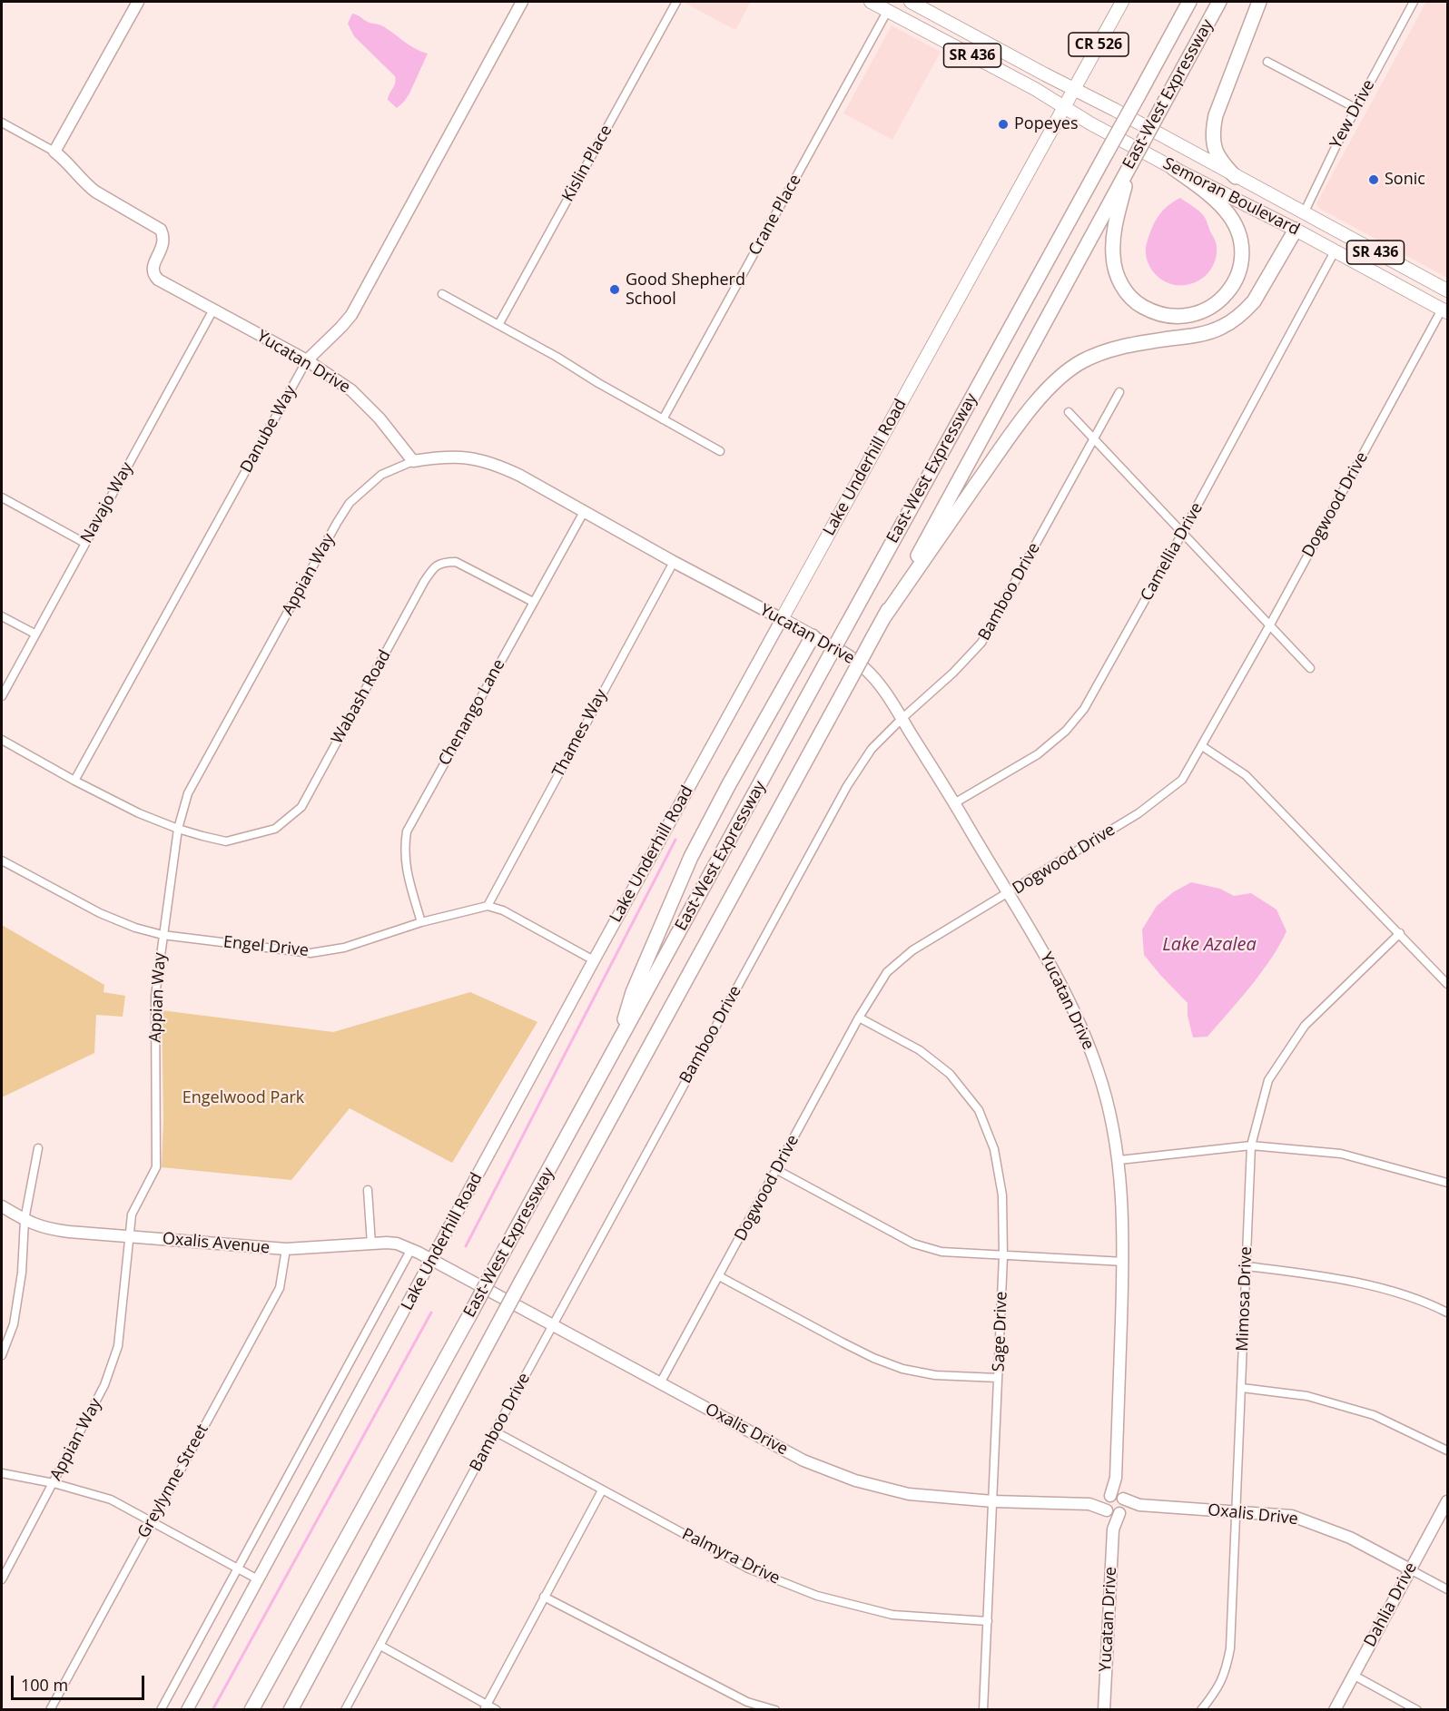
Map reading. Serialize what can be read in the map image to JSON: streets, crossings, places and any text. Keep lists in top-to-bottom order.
{
  "streets": {
    "highway": ["East-West Expressway"],
    "main road": [
      "CR 526",
      "SR 436",
      "Yew Drive",
      "Semoran Boulevard",
      "Yucatan Drive",
      "Lake Underhill Road"
    ],
    "street": [
      "Kislin Place",
      "Crane Place",
      "Danube Way",
      "Navajo Way",
      "Dogwood Drive",
      "Camellia Drive",
      "Appian Way",
      "Bamboo Drive",
      "Wabash Road",
      "Chenango Lane",
      "Thames Way",
      "Engel Drive",
      "Oxalis Avenue",
      "Mimosa Drive",
      "Sage Drive",
      "Oxalis Drive",
      "Greylynne Street",
      "Palmyra Drive",
      "Dahlia Drive"
    ]
  },
  "crossings": [
    ["Yew Drive", "Semoran Boulevard"],
    ["Semoran Boulevard", "Crane Place"],
    ["Semoran Boulevard", "Lake Underhill Road"],
    ["Semoran Boulevard", "Dogwood Drive"],
    ["Semoran Boulevard", "Camellia Drive"],
    ["Yucatan Drive", "Danube Way"],
    ["Yucatan Drive", "Lake Underhill Road"],
    ["Yucatan Drive", "Navajo Way"],
    ["Yucatan Drive", "Dogwood Drive"],
    ["Yucatan Drive", "Camellia Drive"],
    ["Yucatan Drive", "Appian Way"],
    ["Yucatan Drive", "Bamboo Drive"],
    ["Yucatan Drive", "Chenango Lane"],
    ["Yucatan Drive", "Thames Way"],
    ["Yucatan Drive", "Oxalis Drive"],
    ["Danube Way", "Wabash Road"],
    ["Lake Underhill Road", "Oxalis Avenue"],
    ["Lake Underhill Road", "Oxalis Drive"],
    ["Dogwood Drive", "Sage Drive"],
    ["Dogwood Drive", "Oxalis Drive"],
    ["Appian Way", "Wabash Road"],
    ["Appian Way", "Engel Drive"],
    ["Appian Way", "Oxalis Avenue"],
    ["Bamboo Drive", "Oxalis Drive"],
    ["Bamboo Drive", "Palmyra Drive"],
    ["Wabash Road", "Chenango Lane"],
    ["Chenango Lane", "Engel Drive"],
    ["Thames Way", "Engel Drive"],
    ["Oxalis Avenue", "Oxalis Drive"],
    ["Oxalis Avenue", "Greylynne Street"],
    ["Mimosa Drive", "Oxalis Drive"],
    ["Sage Drive", "Oxalis Drive"],
    ["Sage Drive", "Palmyra Drive"],
    ["Oxalis Drive", "Dahlia Drive"]
  ],
  "water": ["Lake Azalea"],
  "parks": ["Engelwood Park"],
  "places": ["Popeyes", "Sonic", "Good Shepherd School"],
  "scale_bar": "100 m"
}
